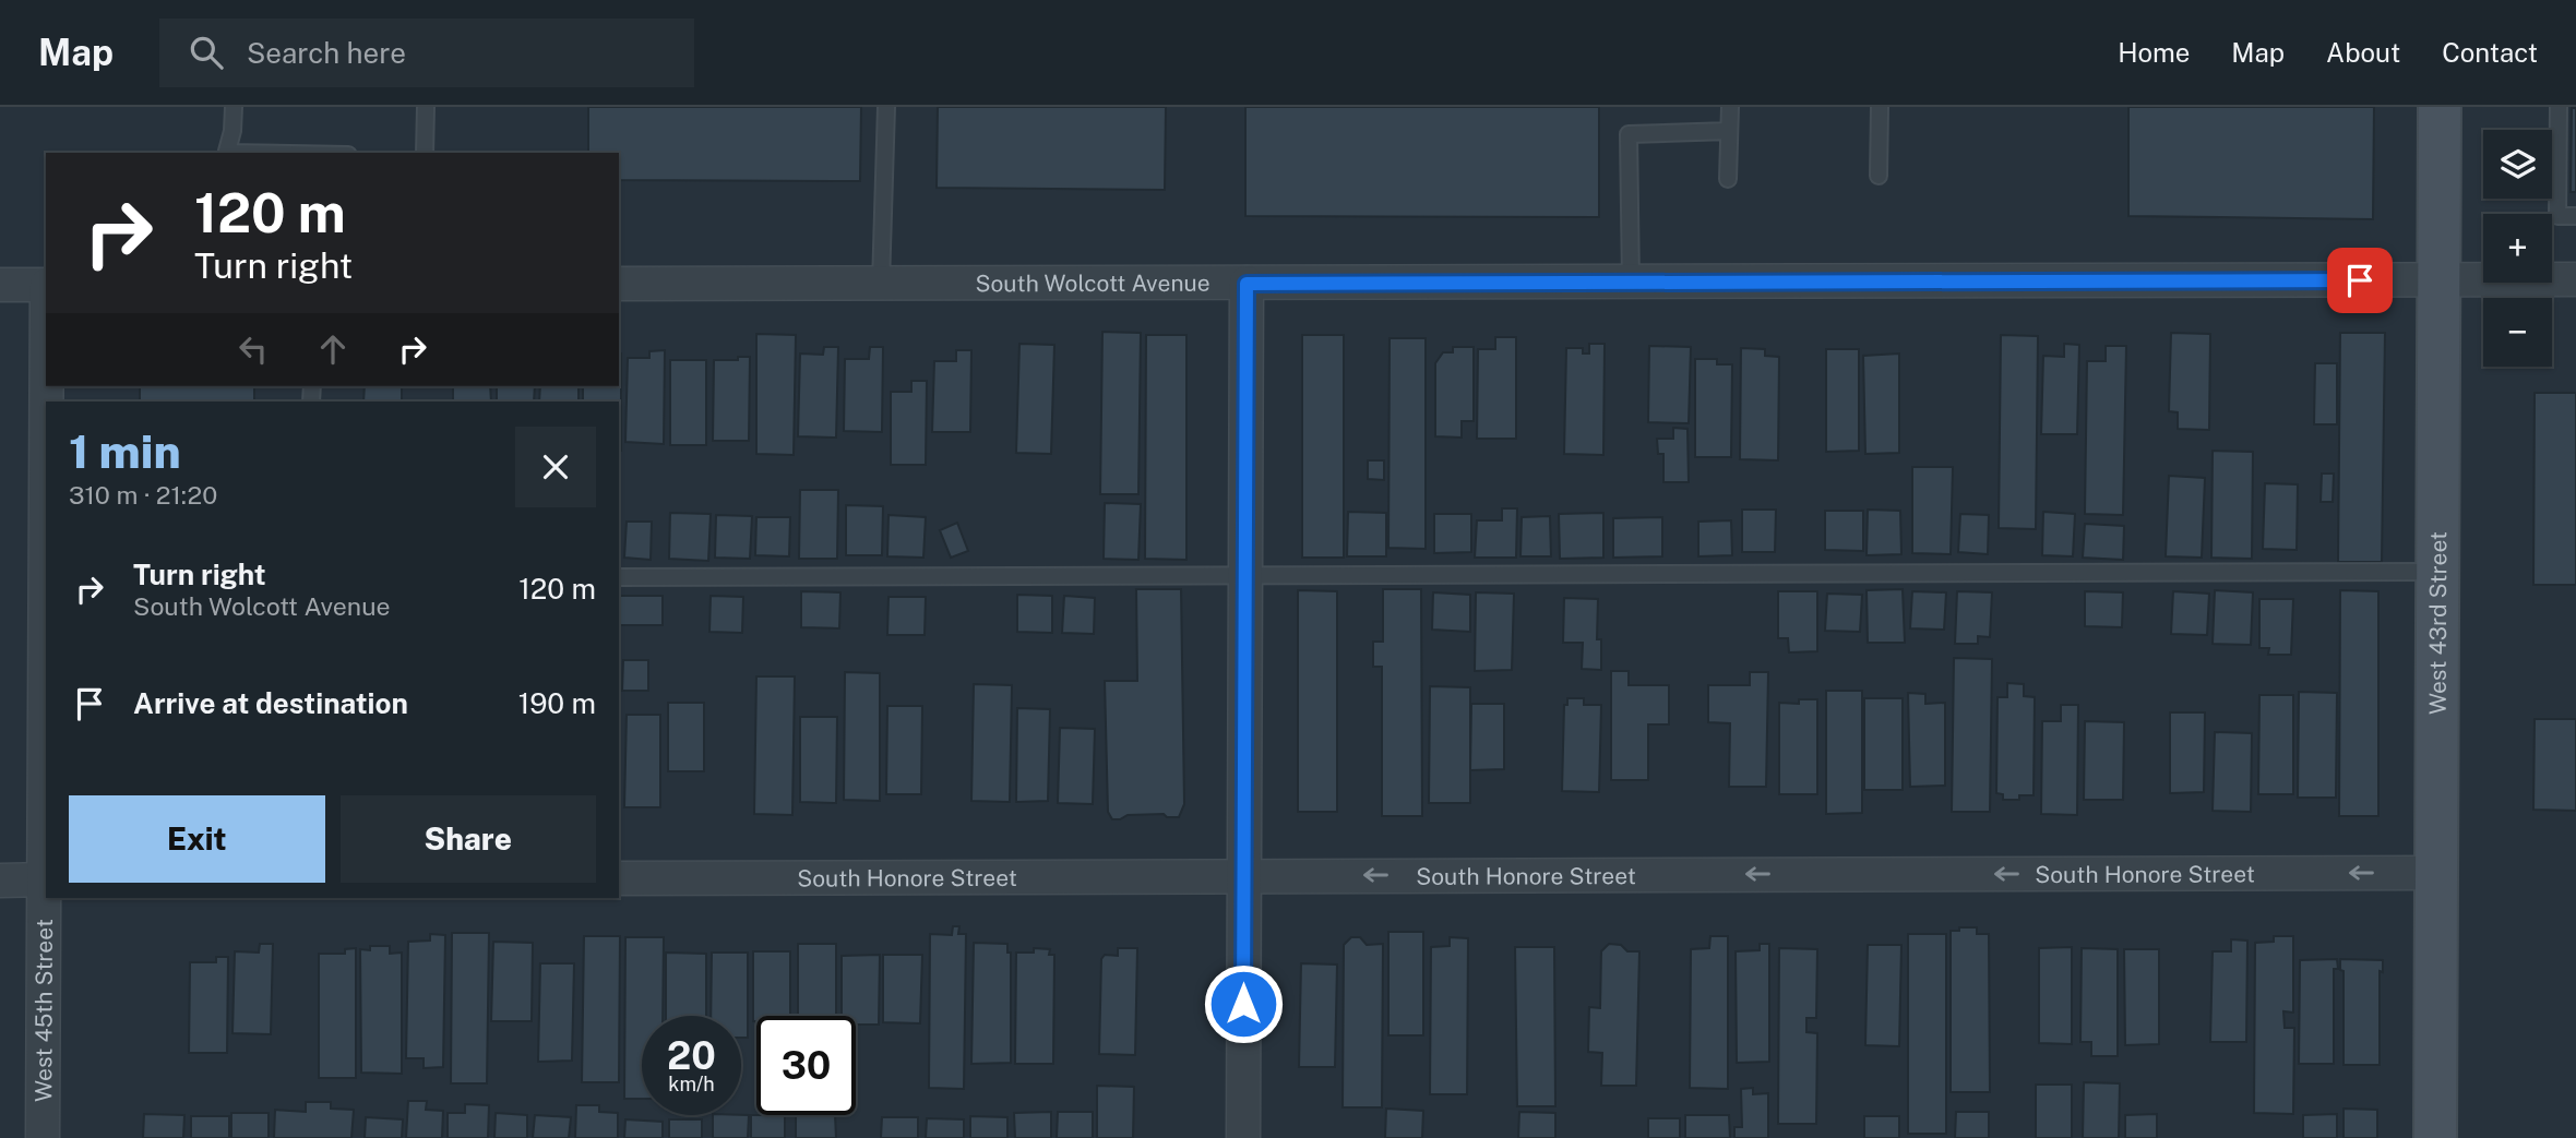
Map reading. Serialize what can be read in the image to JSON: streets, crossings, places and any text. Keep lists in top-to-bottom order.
{
  "streets": {
    "street": [
      "South Wolcott Avenue",
      "West 43rd Street",
      "South Honore Street",
      "West 45th Street"
    ]
  },
  "crossings": [
    ["South Wolcott Avenue", "West 43rd Street"],
    ["West 43rd Street", "South Honore Street"]
  ],
  "one_way": ["South Honore Street"],
  "page": {
    "header": "Map",
    "search": "Search here",
    "nav": [
      "Home",
      "Map",
      "About",
      "Contact"
    ],
    "map_buttons": ["+", "−"],
    "turn": ["120 m", "Turn right"],
    "heading": ["1 min", "310 m · 21:20"],
    "list": [
      {
        "name": "Turn right",
        "note": "South Wolcott Avenue",
        "value": "120 m"
      },
      {
        "name": "Arrive at destination",
        "value": "190 m"
      }
    ],
    "buttons": ["Exit", "Share"],
    "speed": "20 km/h",
    "limit": "30"
  }
}
